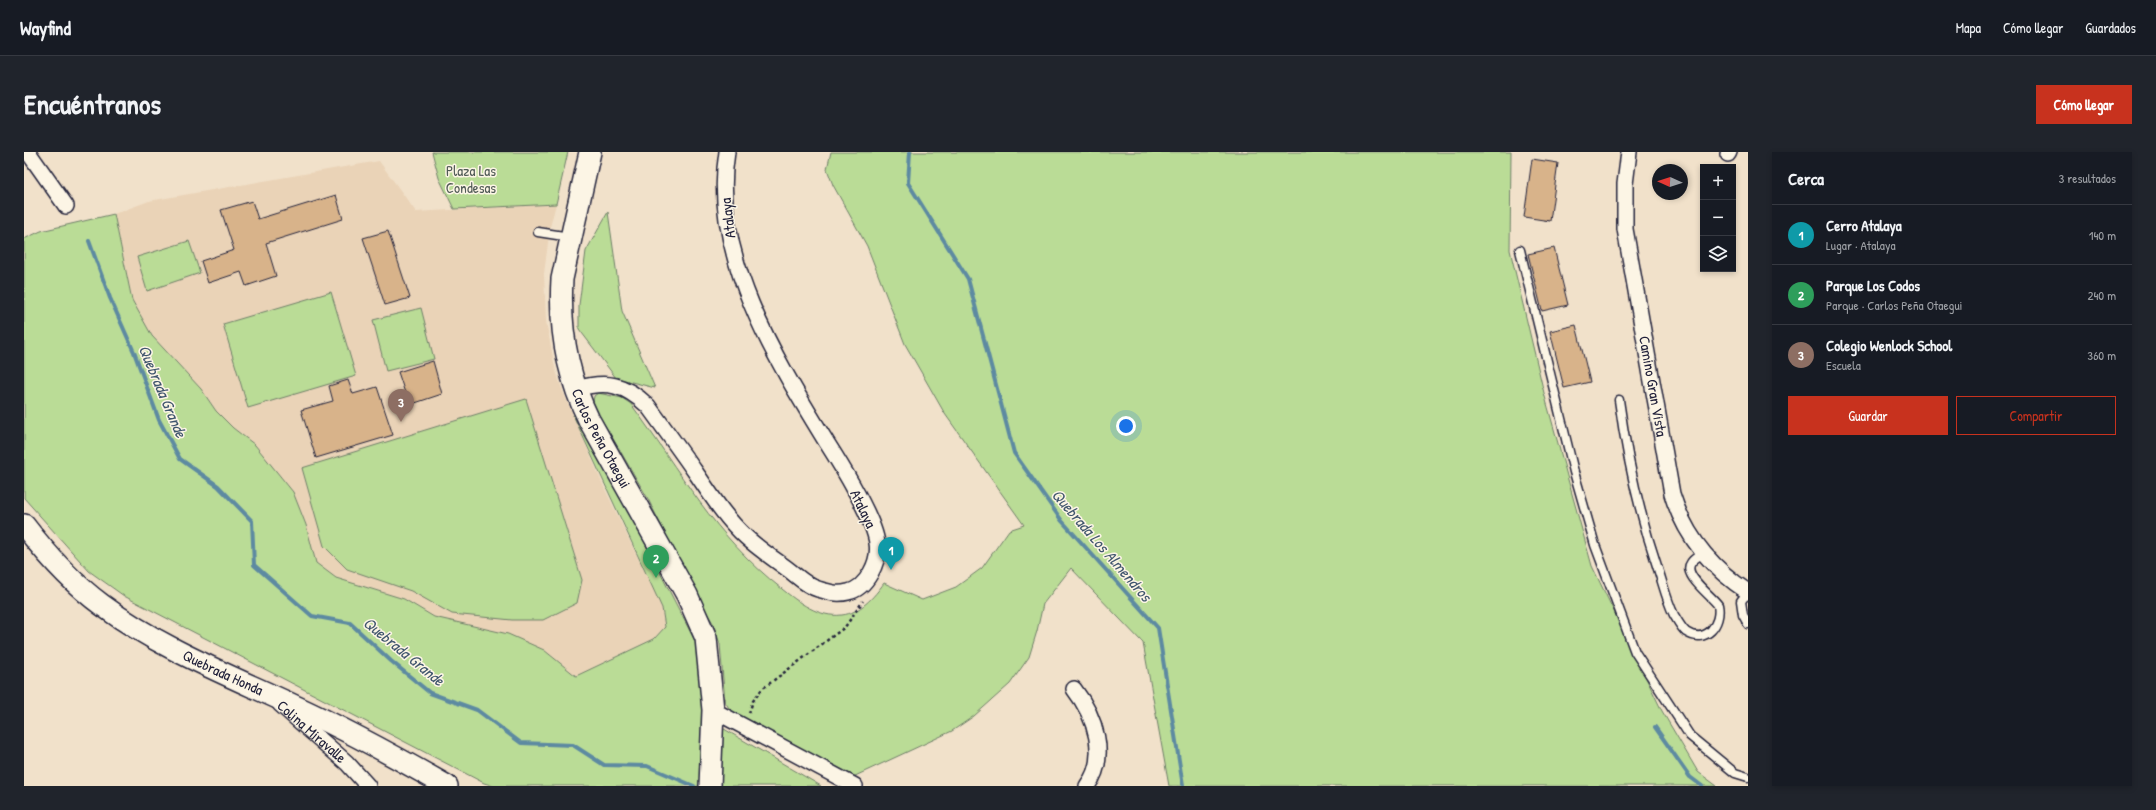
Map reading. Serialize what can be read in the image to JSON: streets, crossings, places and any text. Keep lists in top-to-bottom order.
{
  "streets": {
    "street": [
      "Atalaya",
      "Camino Gran Vista",
      "Carlos Peña Otaegui",
      "Quebrada Honda",
      "Colina Miravalle"
    ]
  },
  "crossings": [
    ["Atalaya", "Carlos Peña Otaegui"],
    ["Quebrada Honda", "Colina Miravalle"]
  ],
  "water": ["Quebrada Grande", "Quebrada Los Almendros"],
  "parks": ["Plaza Las Condesas"],
  "north": "left",
  "page": {
    "header": "Wayfind",
    "nav": ["Mapa", "Cómo llegar", "Guardados"],
    "title": "Encuéntranos",
    "buttons": [
      "Cómo llegar",
      ["Guardar", "Compartir"]
    ],
    "heading": ["Cerca", "3 resultados"],
    "map_buttons": ["+", "−"],
    "list": [
      {
        "mark": "1",
        "name": "Cerro Atalaya",
        "note": "Lugar · Atalaya",
        "value": "140 m"
      },
      {
        "mark": "2",
        "name": "Parque Los Codos",
        "note": "Parque · Carlos Peña Otaegui",
        "value": "240 m"
      },
      {
        "mark": "3",
        "name": "Colegio Wenlock School",
        "note": "Escuela",
        "value": "360 m"
      }
    ],
    "pins": ["3", "1", "2"]
  }
}
